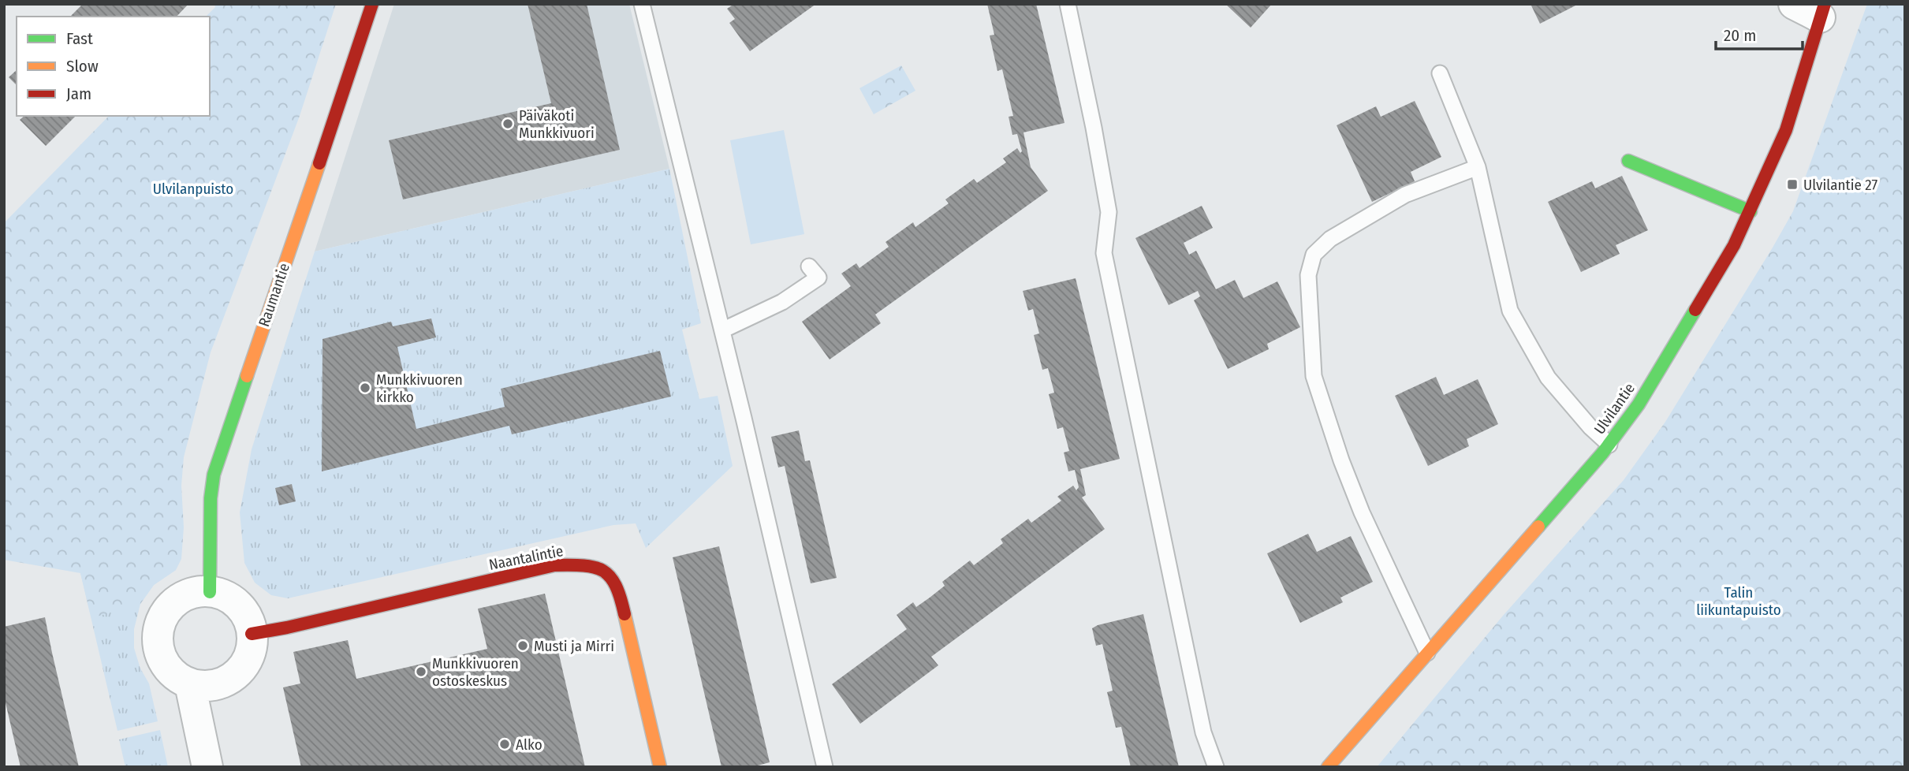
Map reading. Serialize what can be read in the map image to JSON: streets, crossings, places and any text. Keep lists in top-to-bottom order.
{
  "streets": {
    "street": ["Raumantie", "Ulvilantie", "Naantalintie"]
  },
  "crossings": [
    ["Raumantie", "Naantalintie"]
  ],
  "parks": ["Ulvilanpuisto", "Talin liikuntapuisto"],
  "places": {
    "other": [
      "Päiväkoti Munkkivuori",
      "Munkkivuoren kirkko",
      "Musti ja Mirri",
      "Munkkivuoren ostoskeskus",
      "Alko"
    ],
    "transit": ["Ulvilantie 27"]
  },
  "legend": ["Fast", "Slow", "Jam"],
  "scale_bar": "20 m"
}
